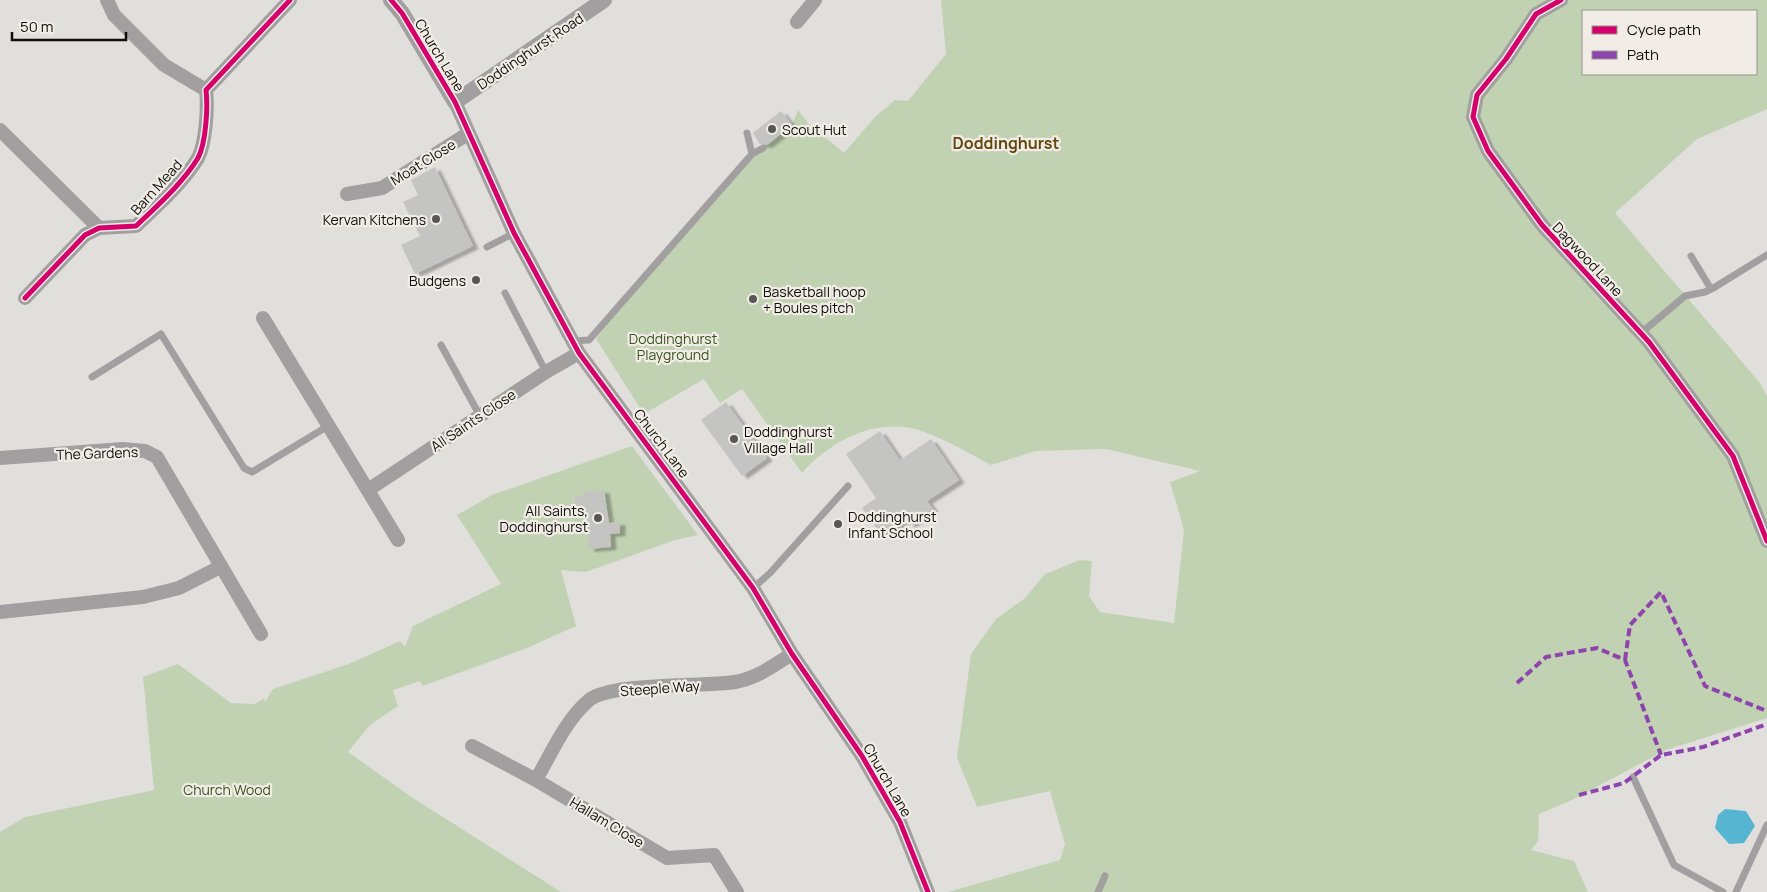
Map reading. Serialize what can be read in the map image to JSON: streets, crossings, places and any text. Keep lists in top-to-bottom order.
{
  "streets": {
    "street": [
      "Doddinghurst Road",
      "Church Lane",
      "Moat Close",
      "Barn Mead",
      "Dagwood Lane",
      "All Saints Close",
      "The Gardens",
      "Steeple Way",
      "Hallam Close"
    ]
  },
  "crossings": [
    ["Doddinghurst Road", "Church Lane"],
    ["Church Lane", "Moat Close"],
    ["Church Lane", "All Saints Close"],
    ["Church Lane", "Steeple Way"],
    ["Steeple Way", "Hallam Close"]
  ],
  "districts": ["Doddinghurst"],
  "parks": ["Doddinghurst Playground", "Church Wood"],
  "places": [
    "Scout Hut",
    "Kervan Kitchens",
    "Budgens",
    "Basketball hoop + Boules pitch",
    "Doddinghurst Village Hall",
    "All Saints, Doddinghurst",
    "Doddinghurst Infant School"
  ],
  "legend": ["Cycle path", "Path"],
  "scale_bar": "50 m"
}
